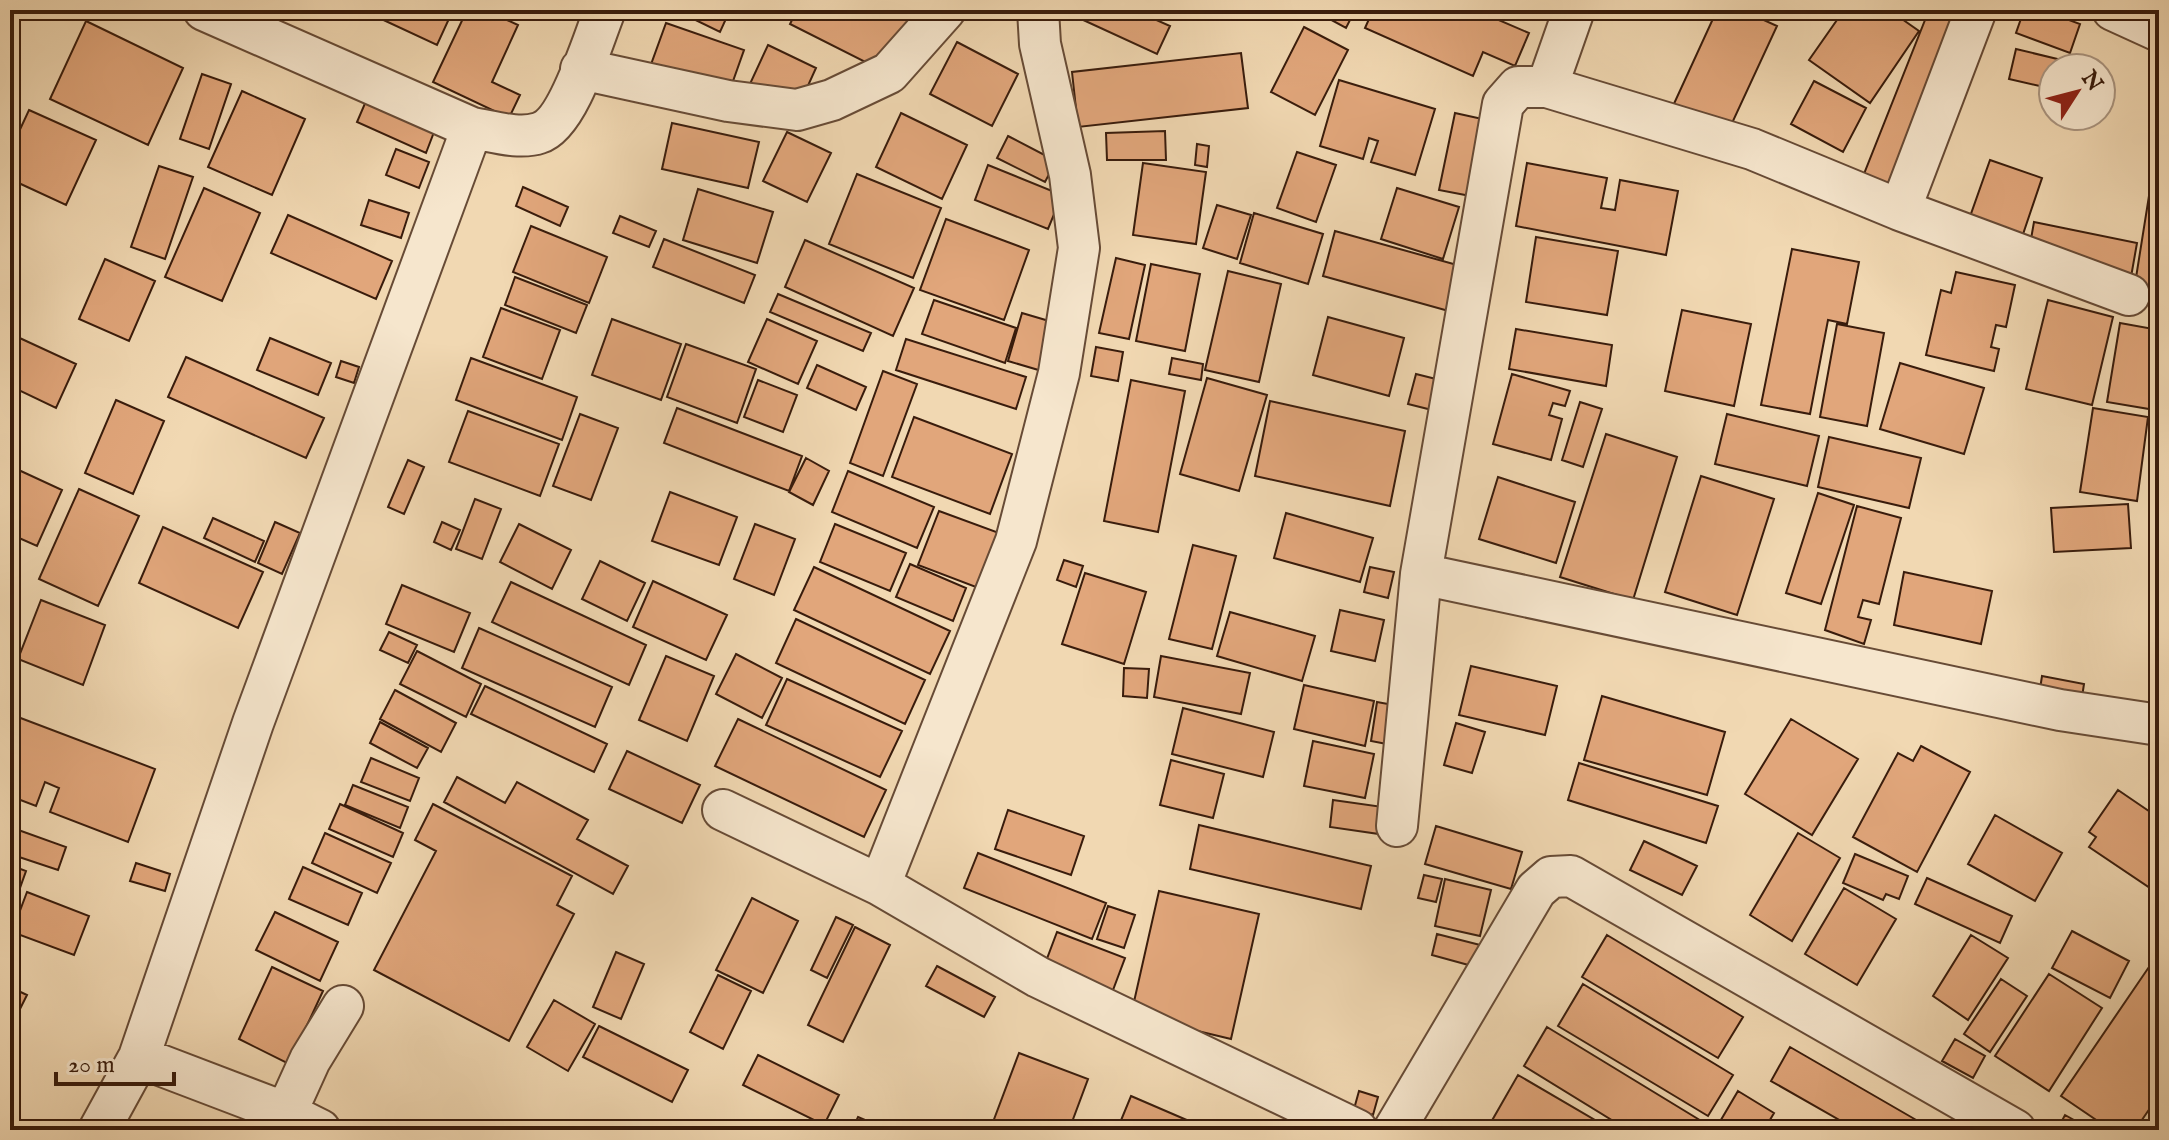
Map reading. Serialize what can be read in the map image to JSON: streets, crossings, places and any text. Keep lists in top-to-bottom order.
{
  "scale_bar": "20 m",
  "north": "top right"
}
